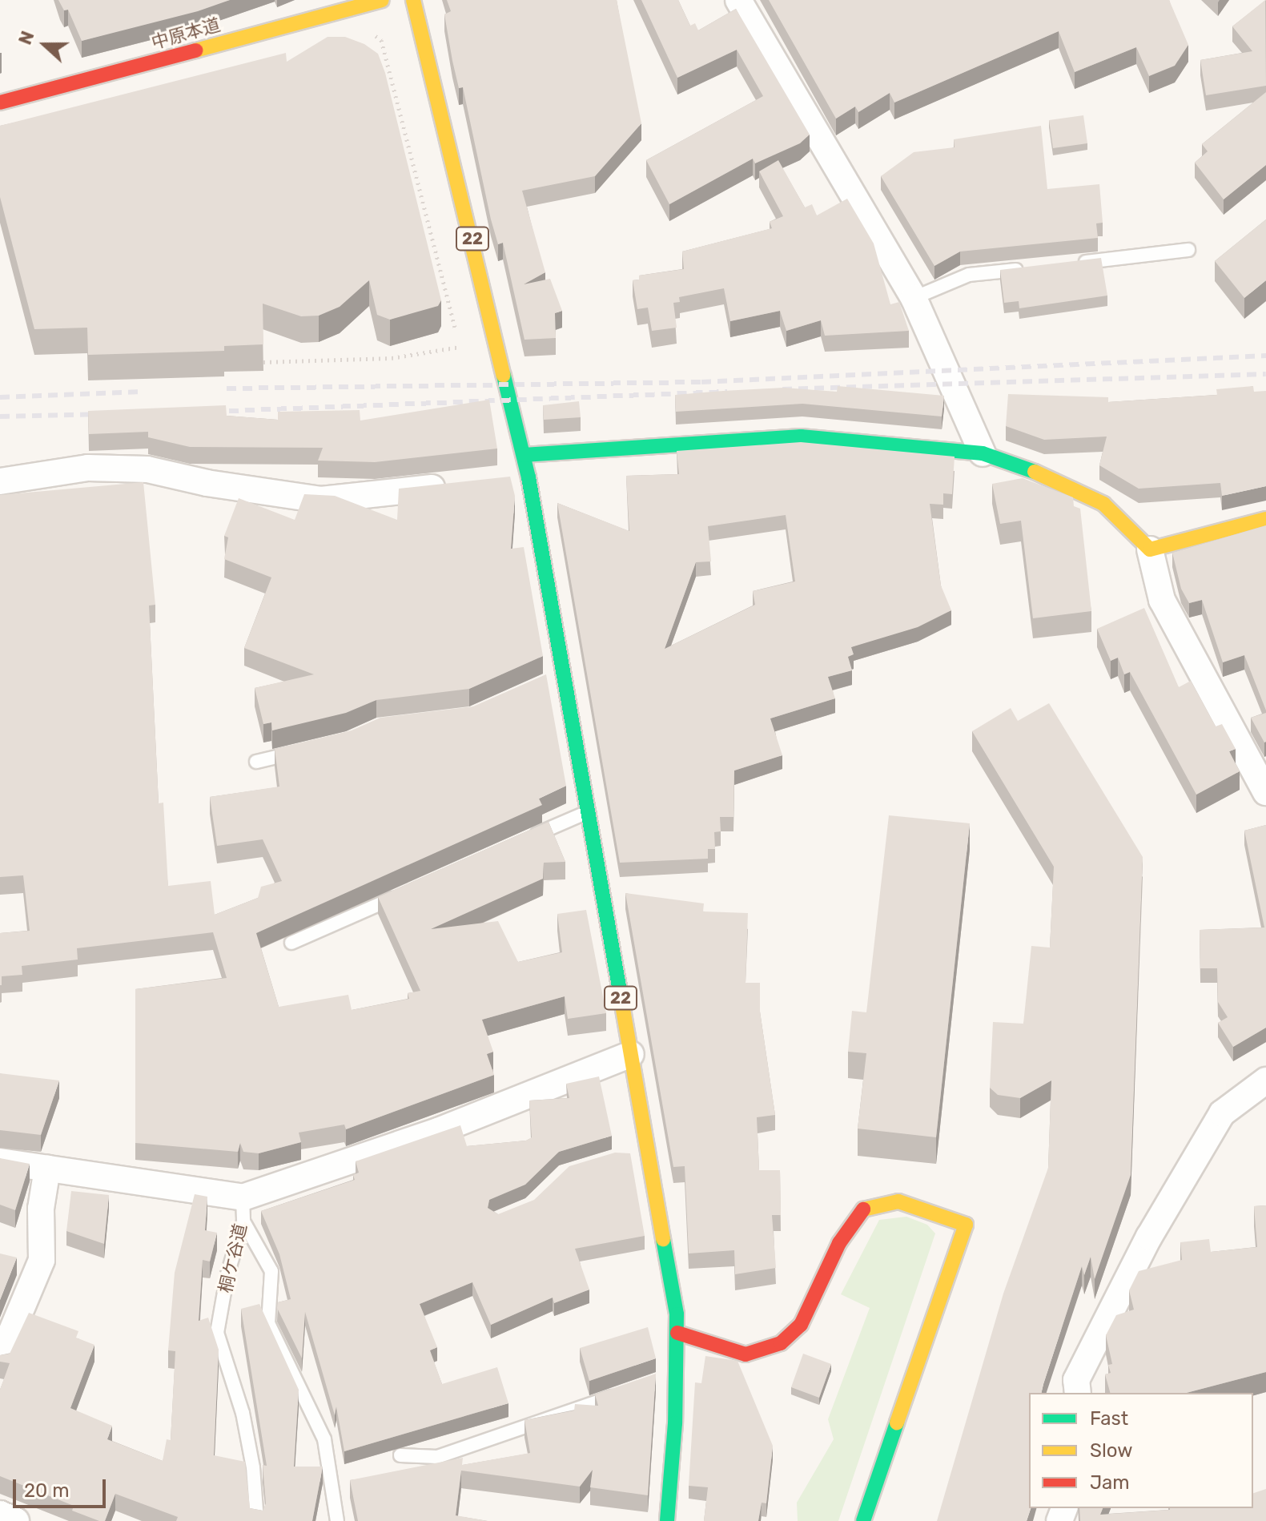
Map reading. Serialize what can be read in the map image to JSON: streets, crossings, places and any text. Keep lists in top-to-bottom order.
{
  "streets": {
    "street": ["中原本道", "22", "桐ケ谷道"]
  },
  "legend": ["Fast", "Slow", "Jam"],
  "scale_bar": "20 m",
  "north": "left"
}
